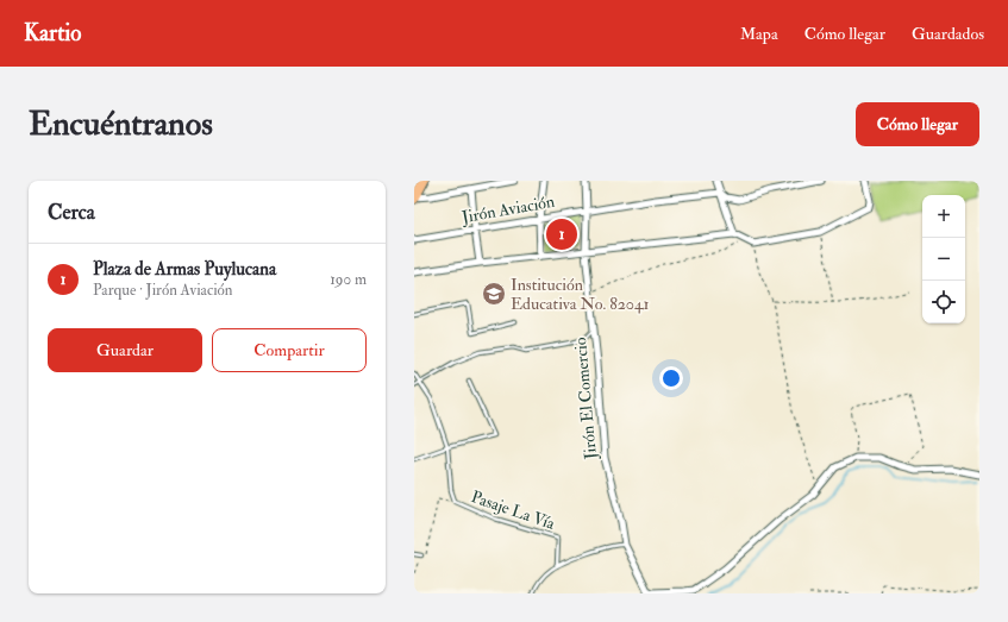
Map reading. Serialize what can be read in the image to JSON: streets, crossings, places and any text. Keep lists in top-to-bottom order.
{
  "streets": {
    "street": ["Jirón Aviación", "Jirón El Comercio"],
    "lane": ["Pasaje La Vía"]
  },
  "crossings": [
    ["Jirón Aviación", "Jirón El Comercio"]
  ],
  "places": {
    "school or university": ["Institución Educativa No. 82041"]
  },
  "page": {
    "header": "Kartio",
    "nav": ["Mapa", "Cómo llegar", "Guardados"],
    "buttons": [
      "Cómo llegar",
      ["Guardar", "Compartir"]
    ],
    "title": "Encuéntranos",
    "heading": "Cerca",
    "map_buttons": ["+", "−"],
    "pins": "1",
    "list": [
      {
        "mark": "1",
        "name": "Plaza de Armas Puylucana",
        "note": "Parque · Jirón Aviación",
        "value": "190 m"
      }
    ]
  }
}
